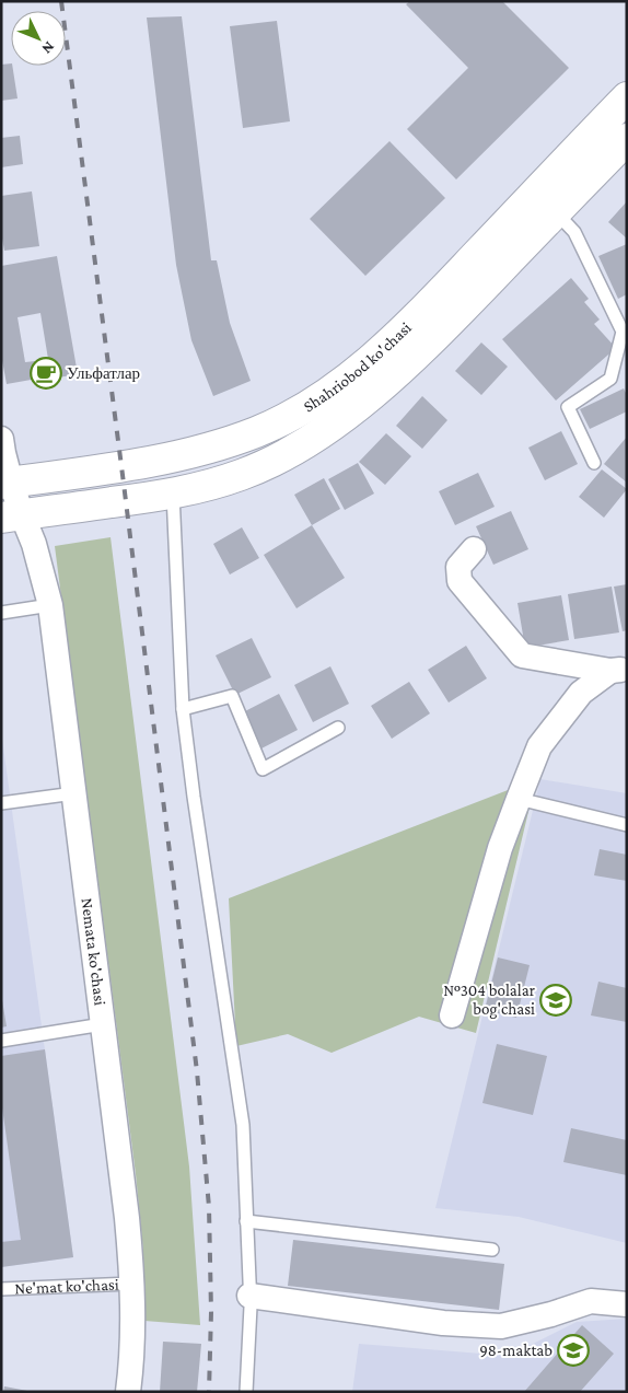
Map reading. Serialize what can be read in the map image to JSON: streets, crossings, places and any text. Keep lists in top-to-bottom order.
{
  "streets": {
    "main road": ["Shahriobod ko'chasi"],
    "street": ["Nemata ko'chasi"],
    "lane": ["Ne'mat ko'chasi"]
  },
  "crossings": [
    ["Shahriobod ko'chasi", "Nemata ko'chasi"],
    ["Nemata ko'chasi", "Ne'mat ko'chasi"]
  ],
  "places": {
    "cafe": ["Ульфатлар"],
    "school or university": ["№304 bolalar bog'chasi", "98-maktab"]
  },
  "north": "bottom right"
}
